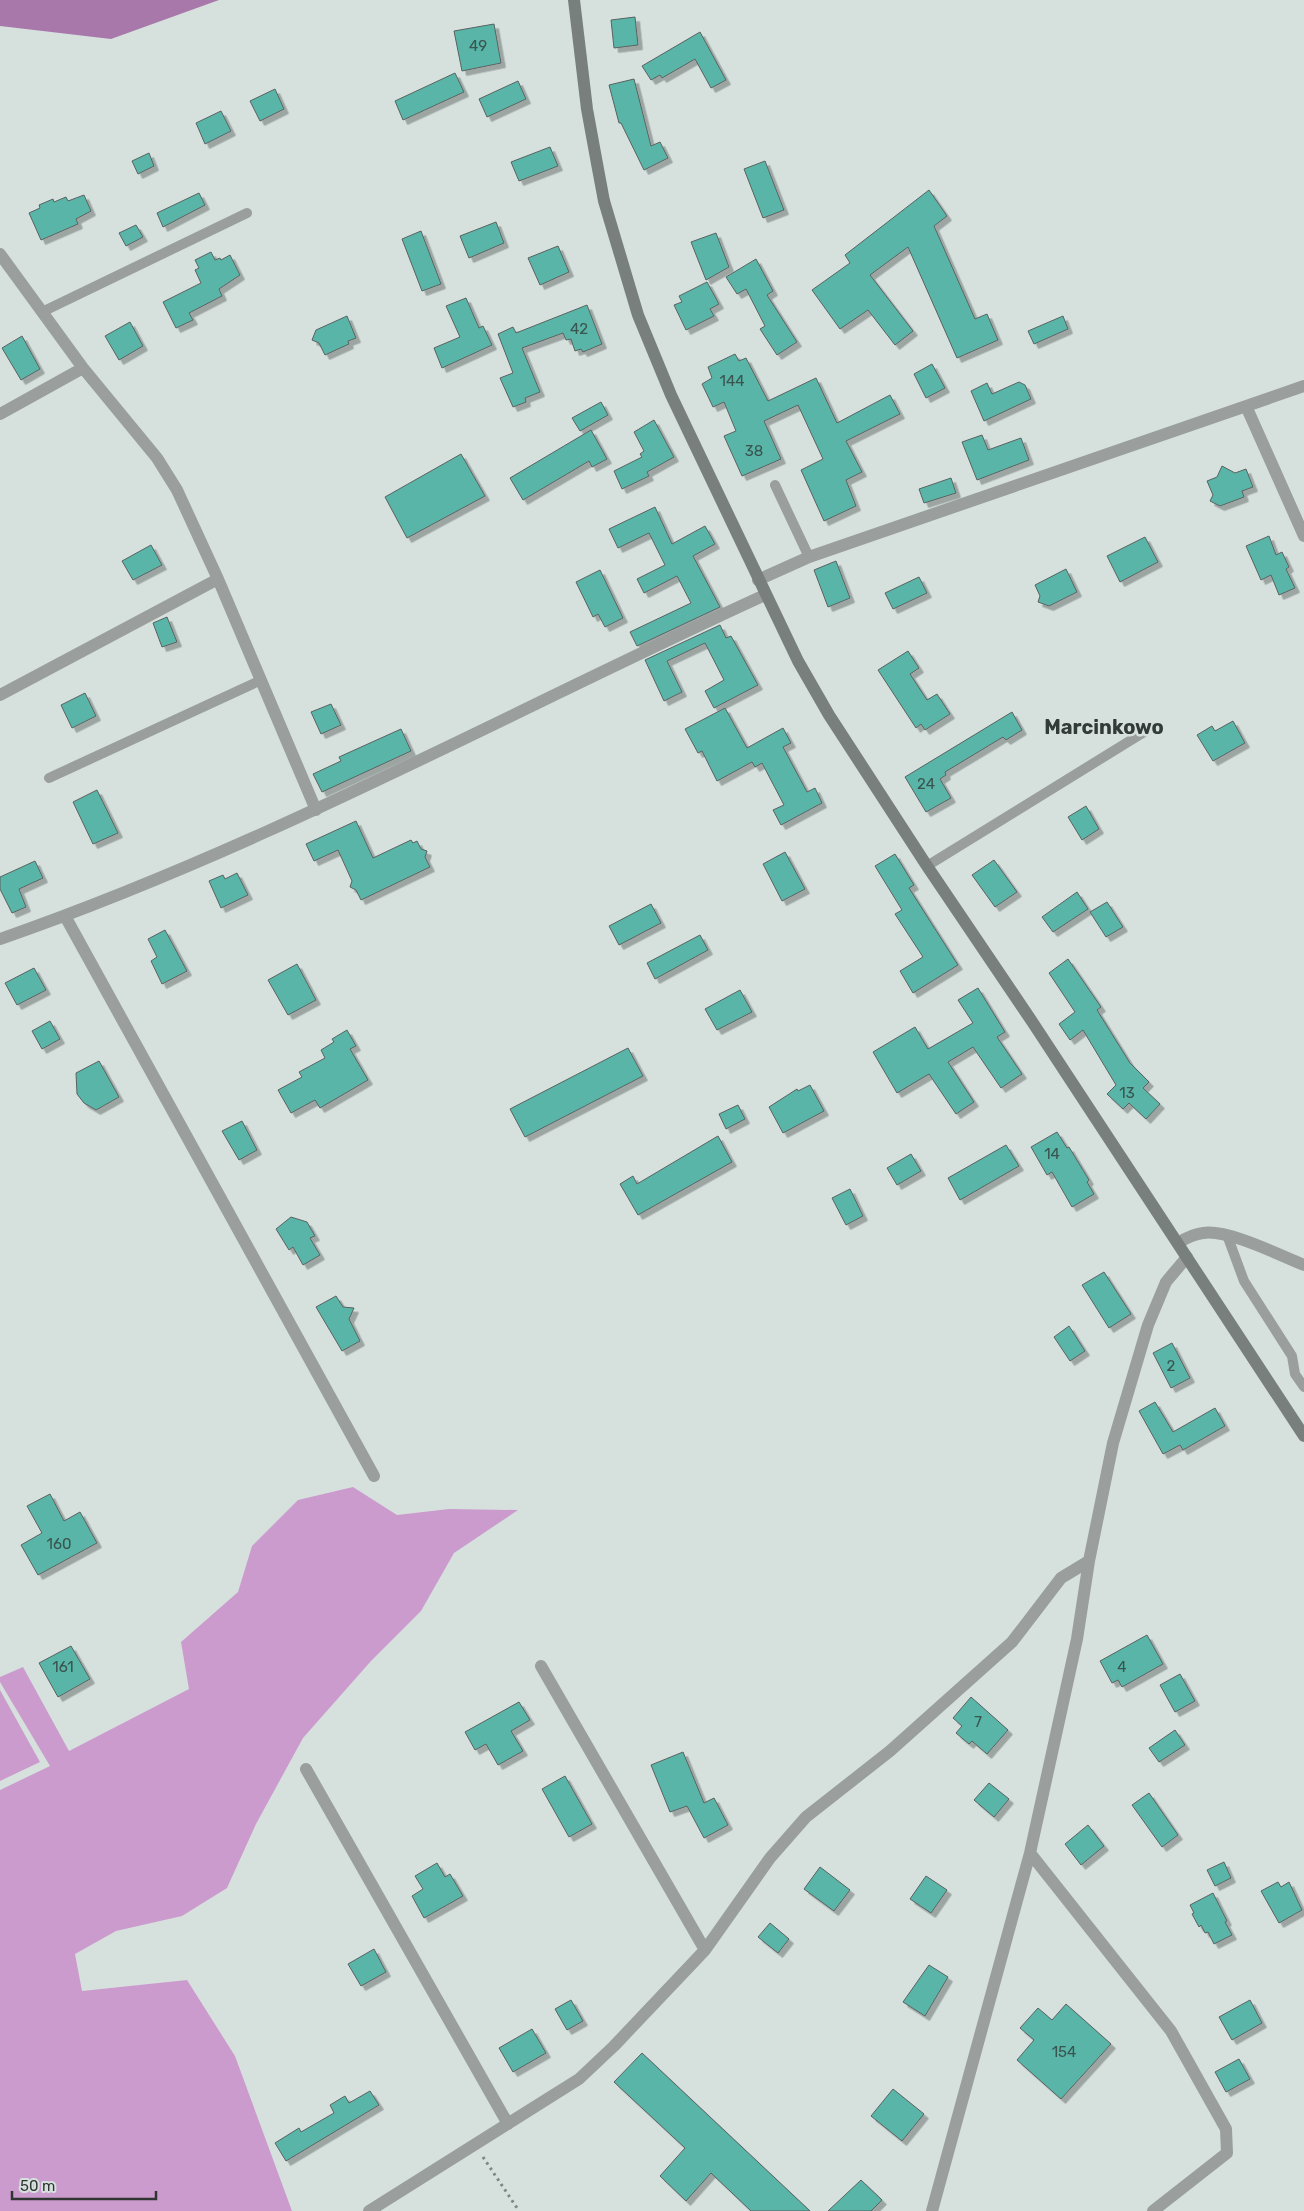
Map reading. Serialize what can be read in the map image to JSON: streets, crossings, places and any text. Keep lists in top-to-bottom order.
{
  "districts": ["Marcinkowo"],
  "house_numbers": [
    "49",
    "42",
    "144",
    "38",
    "24",
    "13",
    "14",
    "2",
    "160",
    "161",
    "4",
    "7",
    "154"
  ],
  "scale_bar": "50 m"
}
